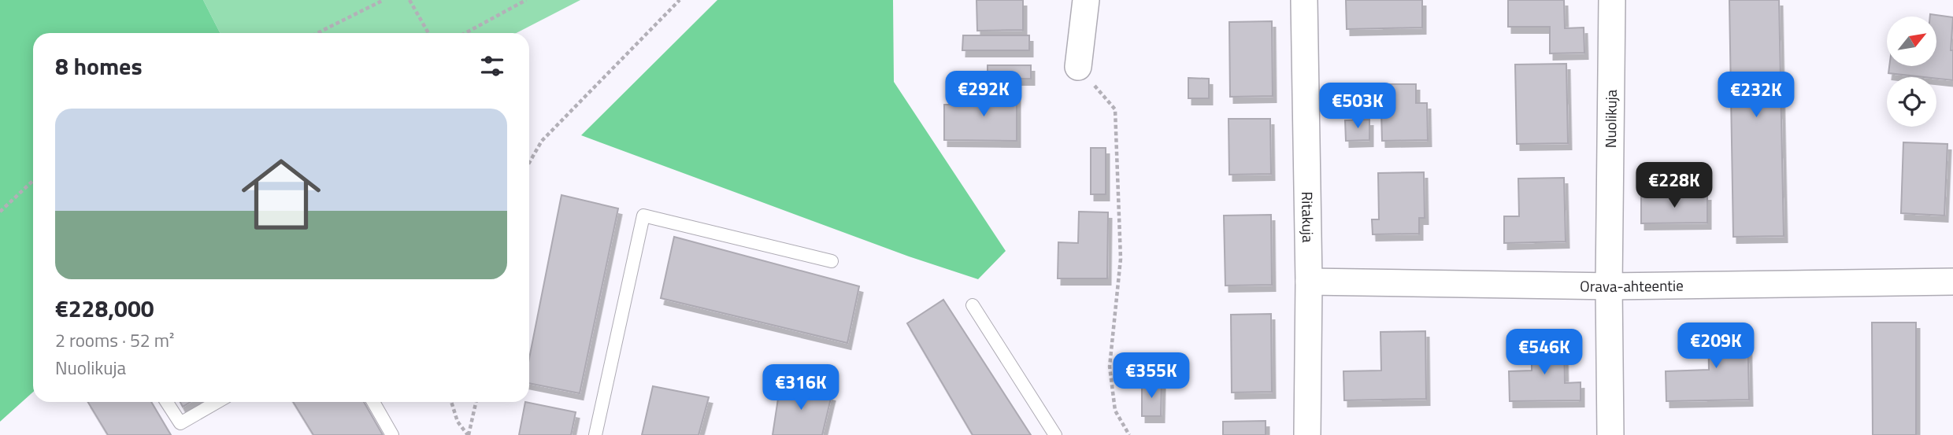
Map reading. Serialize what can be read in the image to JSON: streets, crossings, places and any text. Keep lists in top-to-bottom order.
{
  "streets": {
    "street": ["Nuolikuja", "Ritakuja", "Orava-ahteentie"]
  },
  "crossings": [
    ["Nuolikuja", "Orava-ahteentie"],
    ["Ritakuja", "Orava-ahteentie"]
  ],
  "north": "top right",
  "page": {
    "heading": "8 homes",
    "price": [
      "€292K",
      "€232K",
      "€503K",
      "€228K",
      "€209K",
      "€546K",
      "€355K",
      "€316K"
    ],
    "list": [
      {
        "name": "€228,000",
        "note": "2 rooms · 52 m² · Nuolikuja"
      }
    ]
  }
}
